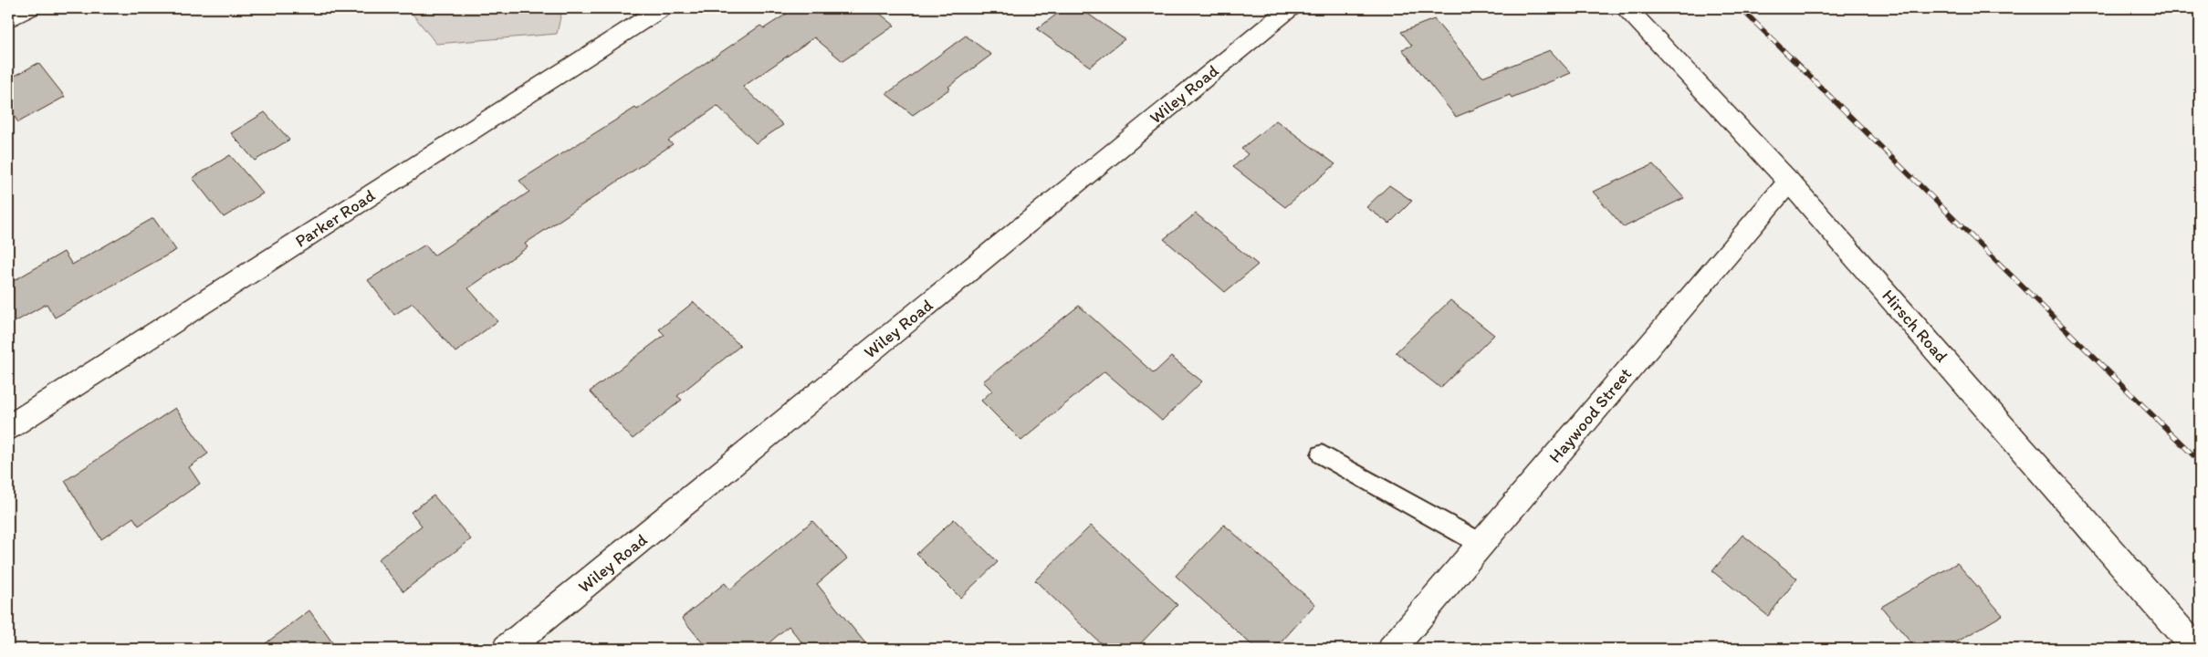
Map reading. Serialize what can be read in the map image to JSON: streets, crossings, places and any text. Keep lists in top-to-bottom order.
{
  "streets": {
    "street": [
      "Wiley Road",
      "Parker Road",
      "Hirsch Road",
      "Haywood Street"
    ]
  },
  "crossings": [
    ["Hirsch Road", "Haywood Street"]
  ]
}
